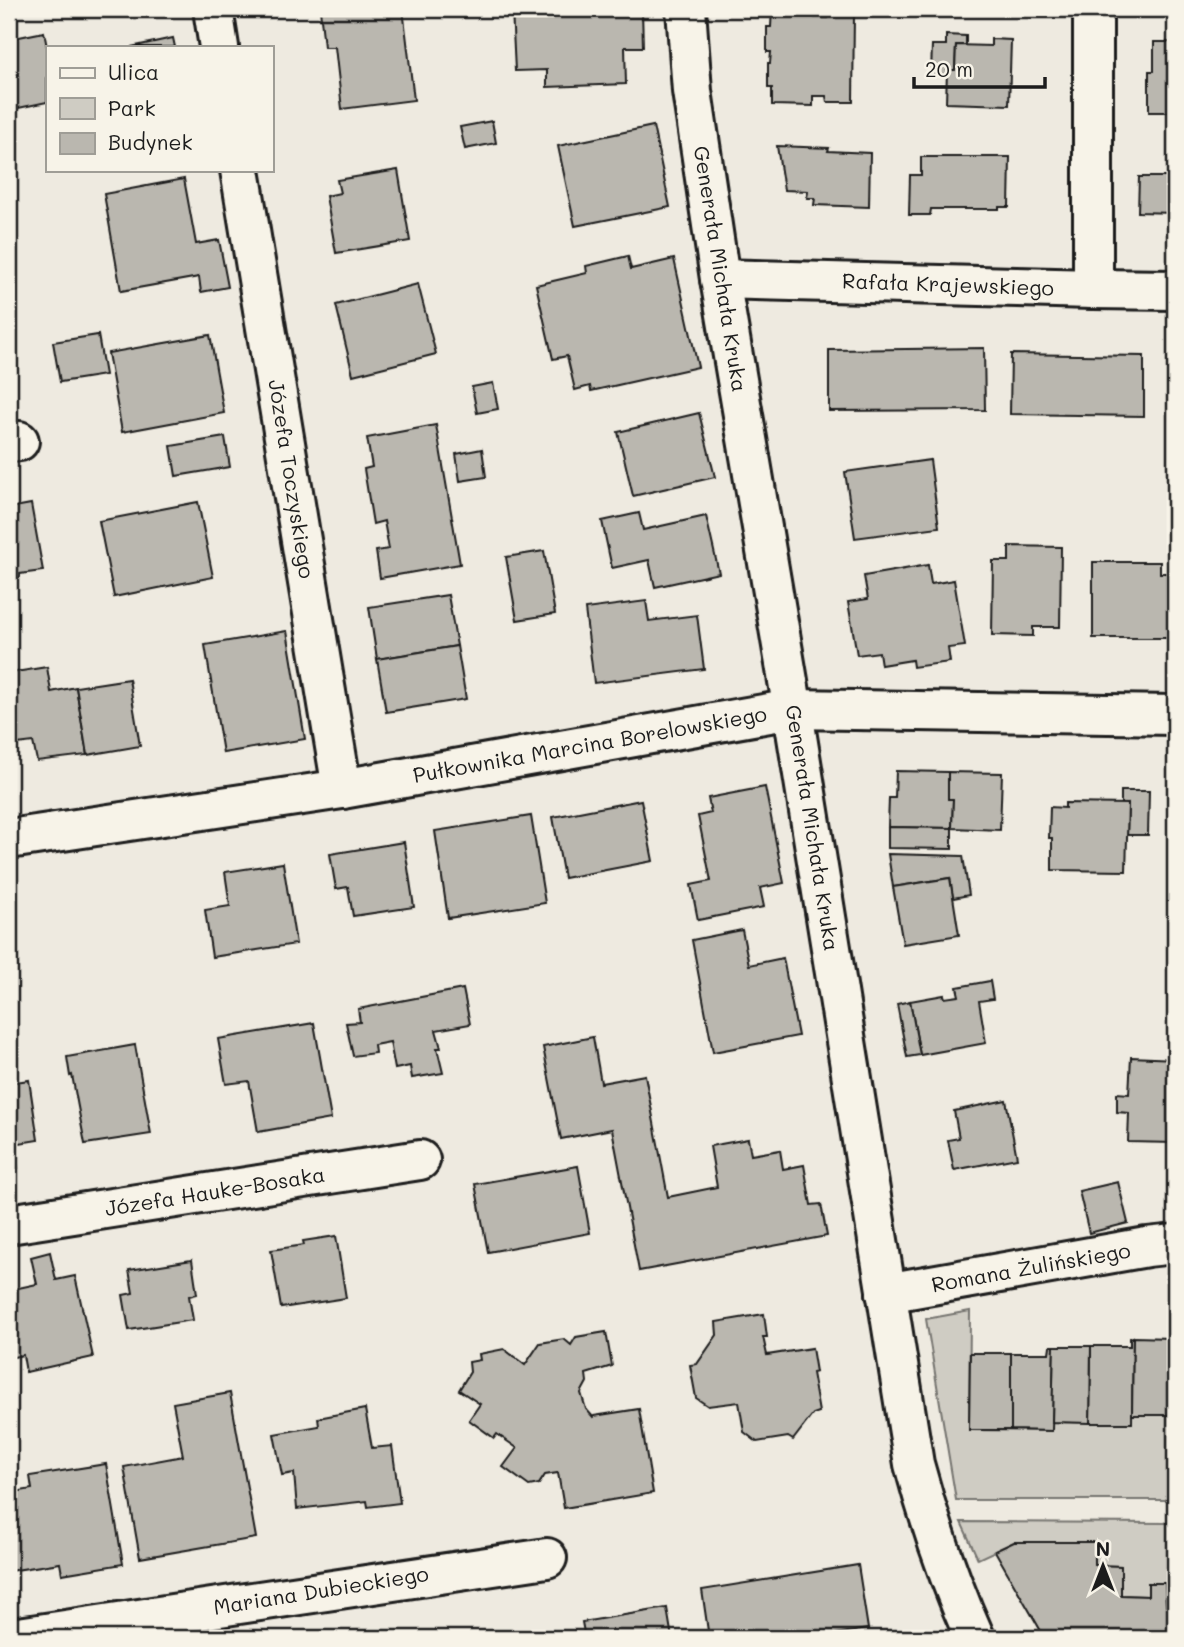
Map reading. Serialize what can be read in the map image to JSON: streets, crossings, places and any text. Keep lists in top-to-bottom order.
{
  "streets": {
    "street": [
      "Generała Michała Kruka",
      "Rafała Krajewskiego",
      "Józefa Toczyskiego",
      "Pułkownika Marcina Borelowskiego",
      "Józefa Hauke-Bosaka",
      "Romana Żulińskiego",
      "Mariana Dubieckiego"
    ]
  },
  "crossings": [
    ["Generała Michała Kruka", "Rafała Krajewskiego"],
    ["Generała Michała Kruka", "Pułkownika Marcina Borelowskiego"],
    ["Generała Michała Kruka", "Romana Żulińskiego"],
    ["Józefa Toczyskiego", "Pułkownika Marcina Borelowskiego"]
  ],
  "legend": ["Ulica", "Park", "Budynek"],
  "scale_bar": "20 m",
  "north": "top"
}
